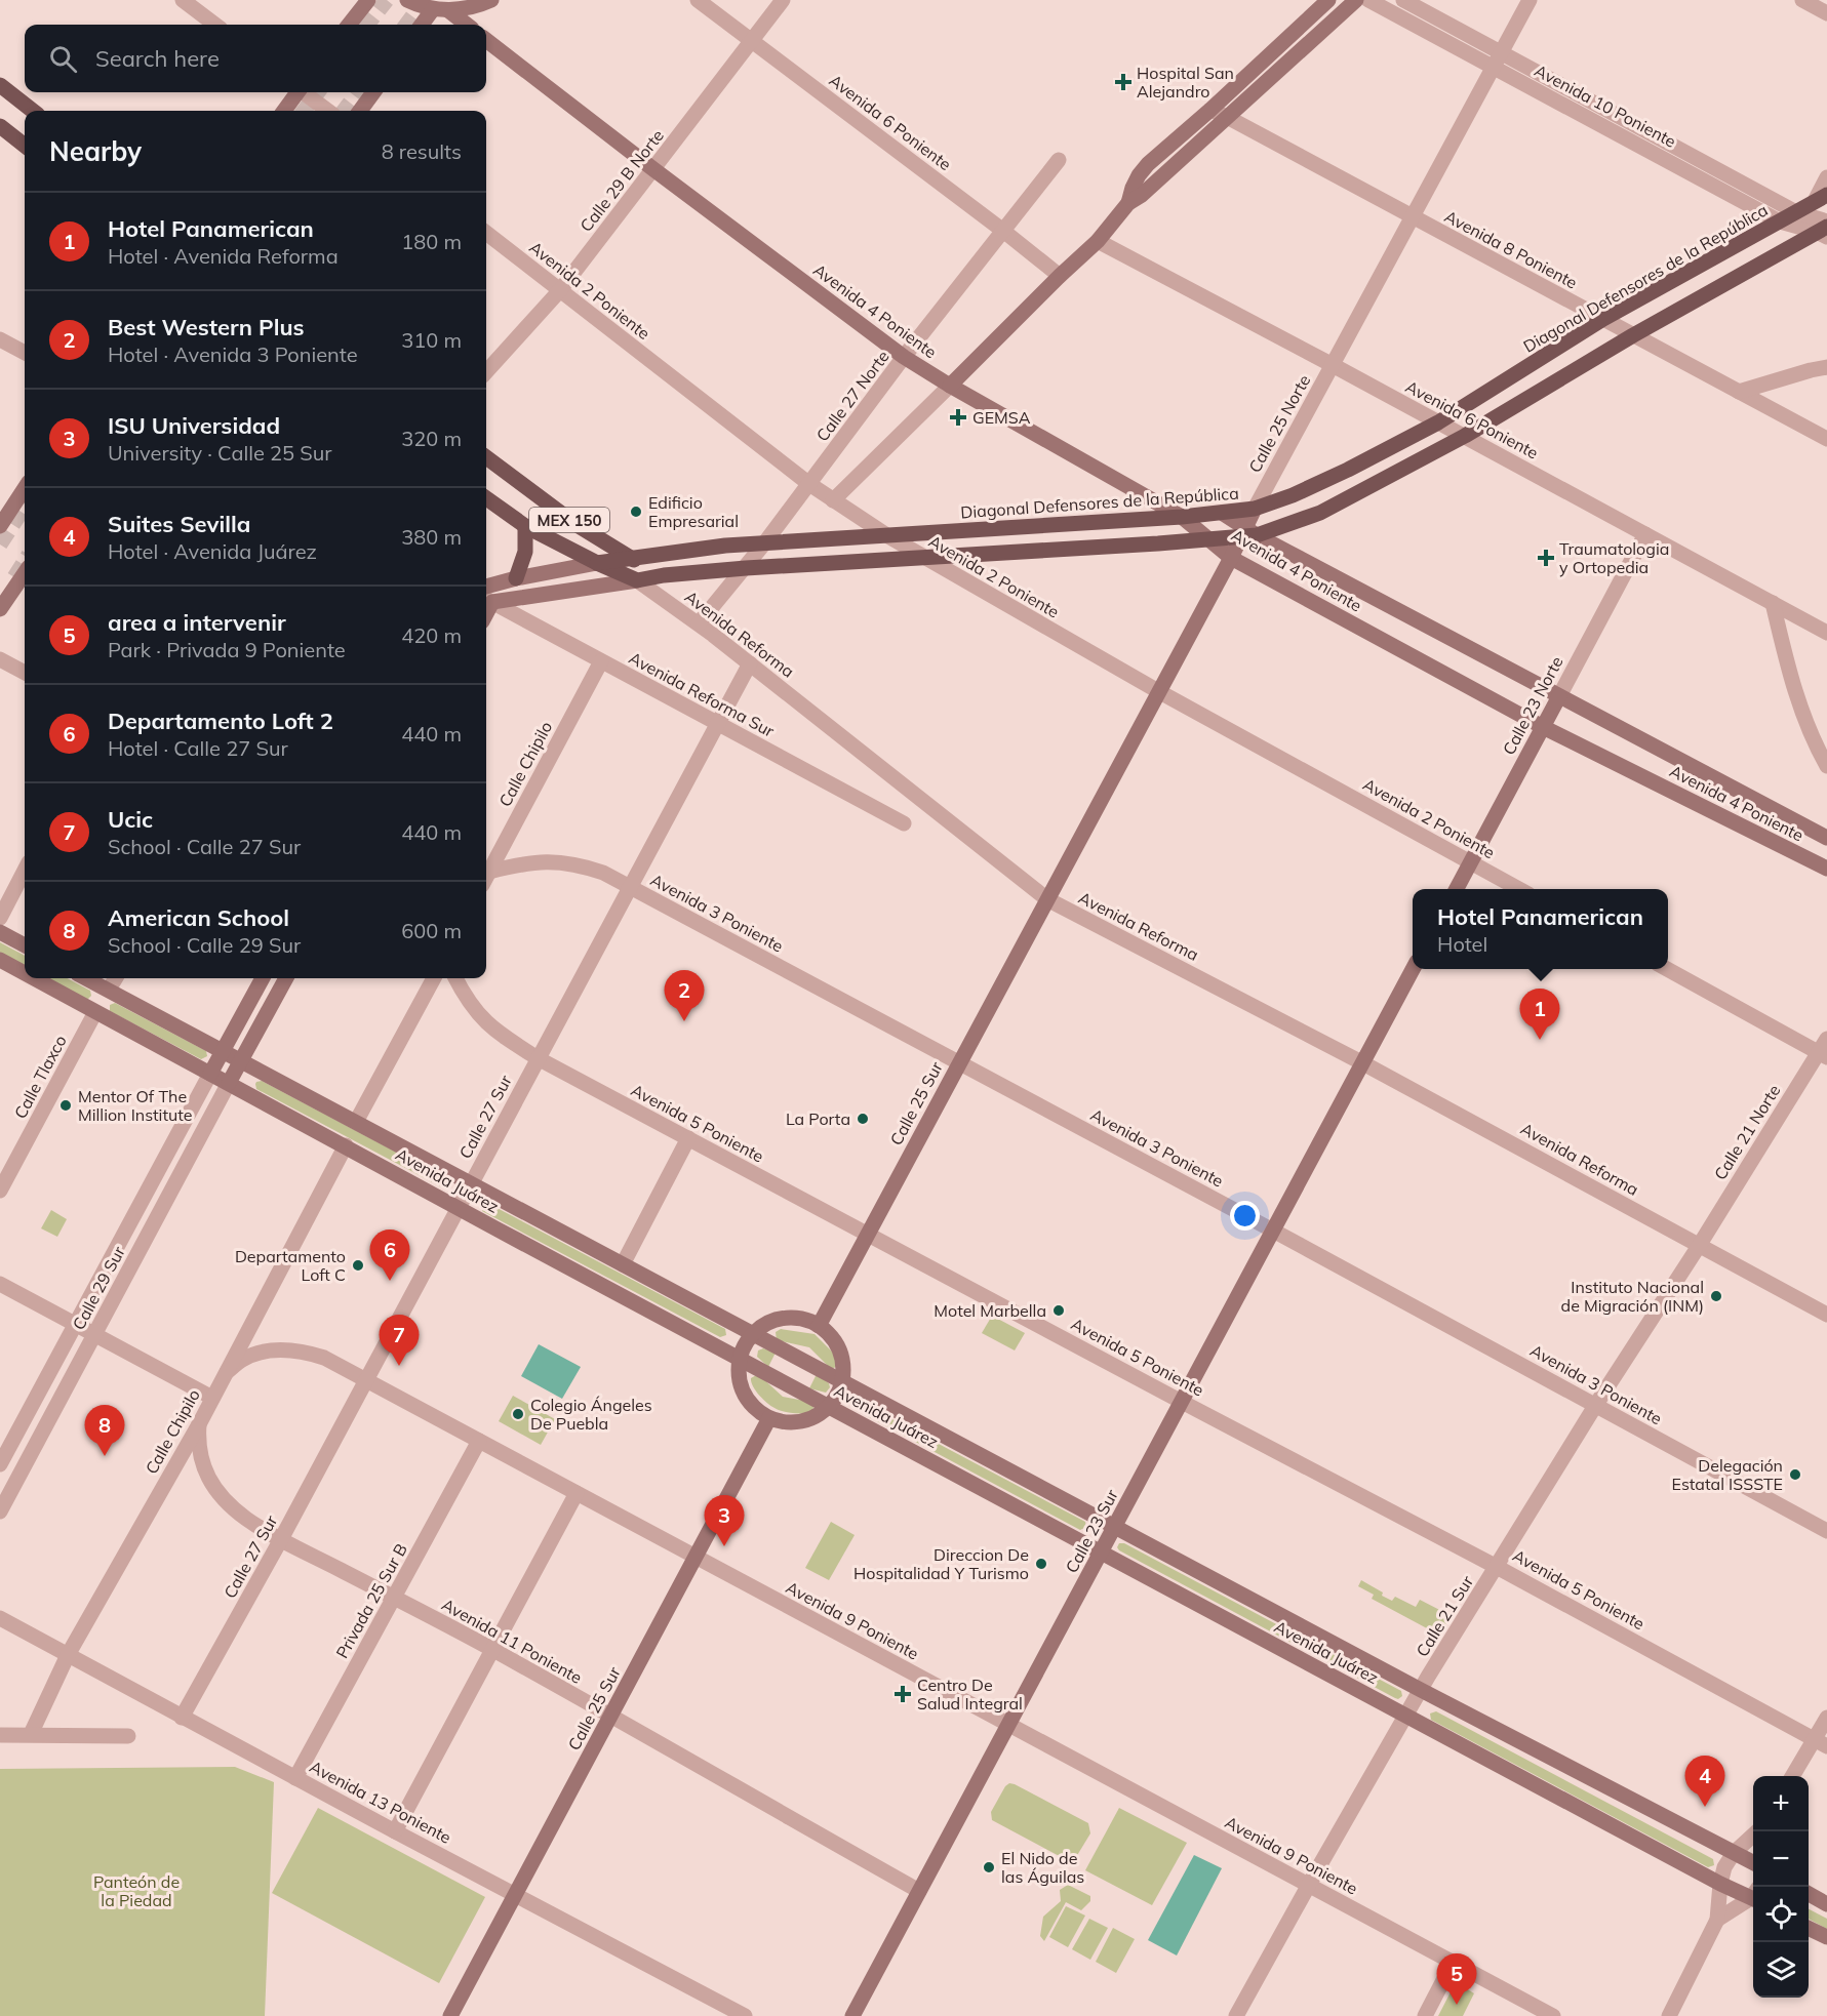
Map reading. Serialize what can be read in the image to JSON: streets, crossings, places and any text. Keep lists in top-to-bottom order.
{
  "streets": {
    "main road": [
      "Diagonal Defensores de la República",
      "Avenida 4 Poniente",
      "Calle 25 Norte",
      "MEX 150",
      "Avenida Reforma",
      "Calle 23 Norte",
      "Calle 25 Sur",
      "Avenida Juárez",
      "Calle 23 Sur"
    ],
    "street": [
      "Avenida 10 Poniente",
      "Avenida 6 Poniente",
      "Calle 29 B Norte",
      "Avenida 8 Poniente",
      "Avenida 2 Poniente",
      "Calle 27 Norte",
      "Avenida Reforma Sur",
      "Calle Chipilo",
      "Avenida 3 Poniente",
      "Calle Tlaxco",
      "Calle 27 Sur",
      "Avenida 5 Poniente",
      "Calle 21 Norte",
      "Calle 29 Sur",
      "Privada 25 Sur B",
      "Calle 21 Sur",
      "Avenida 9 Poniente",
      "Avenida 11 Poniente",
      "Avenida 13 Poniente"
    ]
  },
  "crossings": [
    ["Avenida 10 Poniente", "Diagonal Defensores de la República"],
    ["Avenida 10 Poniente", "Calle 25 Norte"],
    ["Avenida 6 Poniente", "Calle 29 B Norte"],
    ["Avenida 6 Poniente", "Diagonal Defensores de la República"],
    ["Avenida 6 Poniente", "Calle 27 Norte"],
    ["Avenida 6 Poniente", "Calle 25 Norte"],
    ["Avenida 6 Poniente", "Calle 23 Norte"],
    ["Calle 29 B Norte", "Avenida 2 Poniente"],
    ["Calle 29 B Norte", "Avenida 4 Poniente"],
    ["Avenida 8 Poniente", "Diagonal Defensores de la República"],
    ["Avenida 8 Poniente", "Calle 25 Norte"],
    ["Diagonal Defensores de la República", "Avenida 2 Poniente"],
    ["Diagonal Defensores de la República", "Avenida 4 Poniente"],
    ["Diagonal Defensores de la República", "Calle 27 Norte"],
    ["Diagonal Defensores de la República", "Calle 25 Norte"],
    ["Diagonal Defensores de la República", "MEX 150"],
    ["Diagonal Defensores de la República", "Avenida Reforma"],
    ["Avenida 2 Poniente", "Calle 27 Norte"],
    ["Avenida 2 Poniente", "Calle 25 Norte"],
    ["Avenida 2 Poniente", "Calle 23 Norte"],
    ["Avenida 4 Poniente", "Calle 27 Norte"],
    ["Avenida 4 Poniente", "Calle 25 Norte"],
    ["Avenida 4 Poniente", "Calle 23 Norte"],
    ["Calle 27 Norte", "Avenida Reforma"],
    ["Calle 25 Norte", "Avenida Reforma"],
    ["Calle 25 Norte", "Calle 25 Sur"],
    ["Avenida Reforma", "Calle 25 Sur"],
    ["Avenida Reforma", "Calle 27 Sur"],
    ["Avenida Reforma", "Calle 21 Norte"],
    ["Avenida Reforma", "Calle 23 Sur"],
    ["Avenida Reforma", "Calle 21 Sur"],
    ["Avenida Reforma Sur", "Calle Chipilo"],
    ["Avenida Reforma Sur", "Calle 27 Sur"],
    ["Calle Chipilo", "Avenida Juárez"],
    ["Calle Chipilo", "Avenida 9 Poniente"],
    ["Calle Chipilo", "Avenida 11 Poniente"],
    ["Calle Chipilo", "Avenida 13 Poniente"],
    ["Avenida 3 Poniente", "Calle 25 Sur"],
    ["Avenida 3 Poniente", "Calle 27 Sur"],
    ["Avenida 3 Poniente", "Calle 23 Sur"],
    ["Avenida 3 Poniente", "Calle 21 Sur"],
    ["Calle Tlaxco", "Avenida Juárez"],
    ["Calle 25 Sur", "Avenida 5 Poniente"],
    ["Calle 25 Sur", "Avenida 9 Poniente"],
    ["Calle 25 Sur", "Avenida 11 Poniente"],
    ["Calle 25 Sur", "Avenida 13 Poniente"],
    ["Calle 27 Sur", "Avenida 5 Poniente"],
    ["Calle 27 Sur", "Avenida Juárez"],
    ["Calle 27 Sur", "Avenida 9 Poniente"],
    ["Calle 27 Sur", "Avenida 11 Poniente"],
    ["Calle 27 Sur", "Avenida 13 Poniente"],
    ["Avenida 5 Poniente", "Calle 23 Sur"],
    ["Avenida 5 Poniente", "Calle 21 Sur"],
    ["Calle 21 Norte", "Calle 21 Sur"],
    ["Avenida Juárez", "Calle 29 Sur"],
    ["Avenida Juárez", "Calle 23 Sur"],
    ["Avenida Juárez", "Calle 21 Sur"],
    ["Calle 23 Sur", "Avenida 9 Poniente"],
    ["Calle 23 Sur", "Avenida 11 Poniente"],
    ["Privada 25 Sur B", "Avenida 9 Poniente"],
    ["Privada 25 Sur B", "Avenida 11 Poniente"],
    ["Privada 25 Sur B", "Avenida 13 Poniente"],
    ["Calle 21 Sur", "Avenida 9 Poniente"]
  ],
  "parks": ["Panteón de la Piedad"],
  "places": {
    "health": [
      "Hospital San Alejandro",
      "GEMSA",
      "Traumatologia y Ortopedia",
      "Centro De Salud Integral"
    ],
    "other": [
      "Edificio Empresarial",
      "Mentor Of The Million Institute",
      "La Porta",
      "Departamento Loft C",
      "Instituto Nacional de Migración (INM)",
      "Motel Marbella",
      "Colegio Ángeles De Puebla",
      "Delegación Estatal ISSSTE",
      "Direccion De Hospitalidad Y Turismo",
      "El Nido de las Águilas"
    ]
  },
  "page": {
    "search": "Search here",
    "heading": ["Nearby", "8 results"],
    "list": [
      {
        "mark": "1",
        "name": "Hotel Panamerican",
        "note": "Hotel · Avenida Reforma",
        "value": "180 m"
      },
      {
        "mark": "2",
        "name": "Best Western Plus",
        "note": "Hotel · Avenida 3 Poniente",
        "value": "310 m"
      },
      {
        "mark": "3",
        "name": "ISU Universidad",
        "note": "University · Calle 25 Sur",
        "value": "320 m"
      },
      {
        "mark": "4",
        "name": "Suites Sevilla",
        "note": "Hotel · Avenida Juárez",
        "value": "380 m"
      },
      {
        "mark": "5",
        "name": "area a intervenir",
        "note": "Park · Privada 9 Poniente",
        "value": "420 m"
      },
      {
        "mark": "6",
        "name": "Departamento Loft 2",
        "note": "Hotel · Calle 27 Sur",
        "value": "440 m"
      },
      {
        "mark": "7",
        "name": "Ucic",
        "note": "School · Calle 27 Sur",
        "value": "440 m"
      },
      {
        "mark": "8",
        "name": "American School",
        "note": "School · Calle 29 Sur",
        "value": "600 m"
      }
    ],
    "popup": ["Hotel Panamerican", "Hotel"],
    "pins": [
      "2",
      "1",
      "6",
      "7",
      "8",
      "3",
      "4",
      "5"
    ],
    "map_buttons": ["+", "−"]
  }
}
